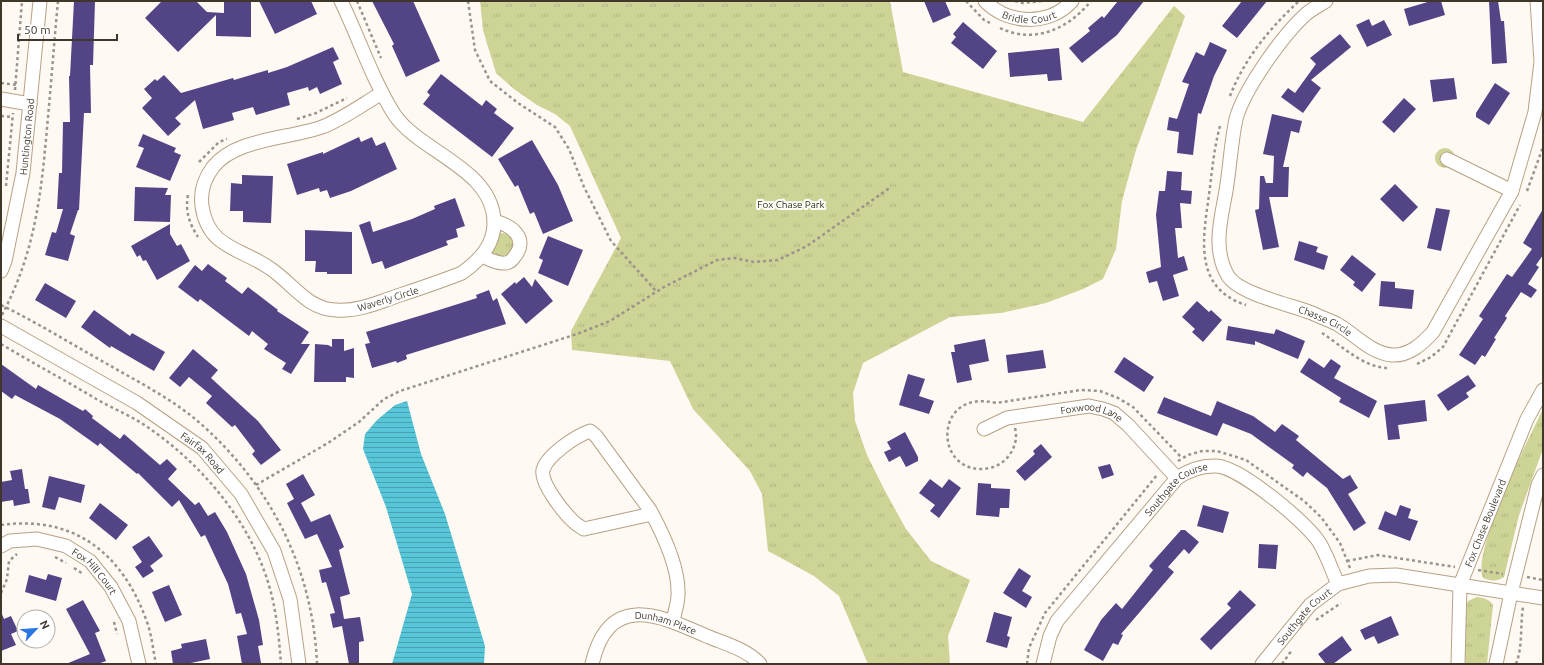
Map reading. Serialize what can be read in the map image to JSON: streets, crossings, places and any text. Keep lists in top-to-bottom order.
{
  "streets": {
    "street": [
      "Bridle Court",
      "Huntington Road",
      "Waverly Circle",
      "Chasse Circle",
      "Foxwood Lane",
      "Fairfax Road",
      "Southgate Course",
      "Fox Chase Boulevard",
      "Fox Hill Court",
      "Southgate Court",
      "Dunham Place"
    ]
  },
  "crossings": [
    ["Foxwood Lane", "Southgate Course"],
    ["Southgate Course", "Southgate Court"]
  ],
  "parks": ["Fox Chase Park"],
  "scale_bar": "50 m",
  "north": "top right"
}
